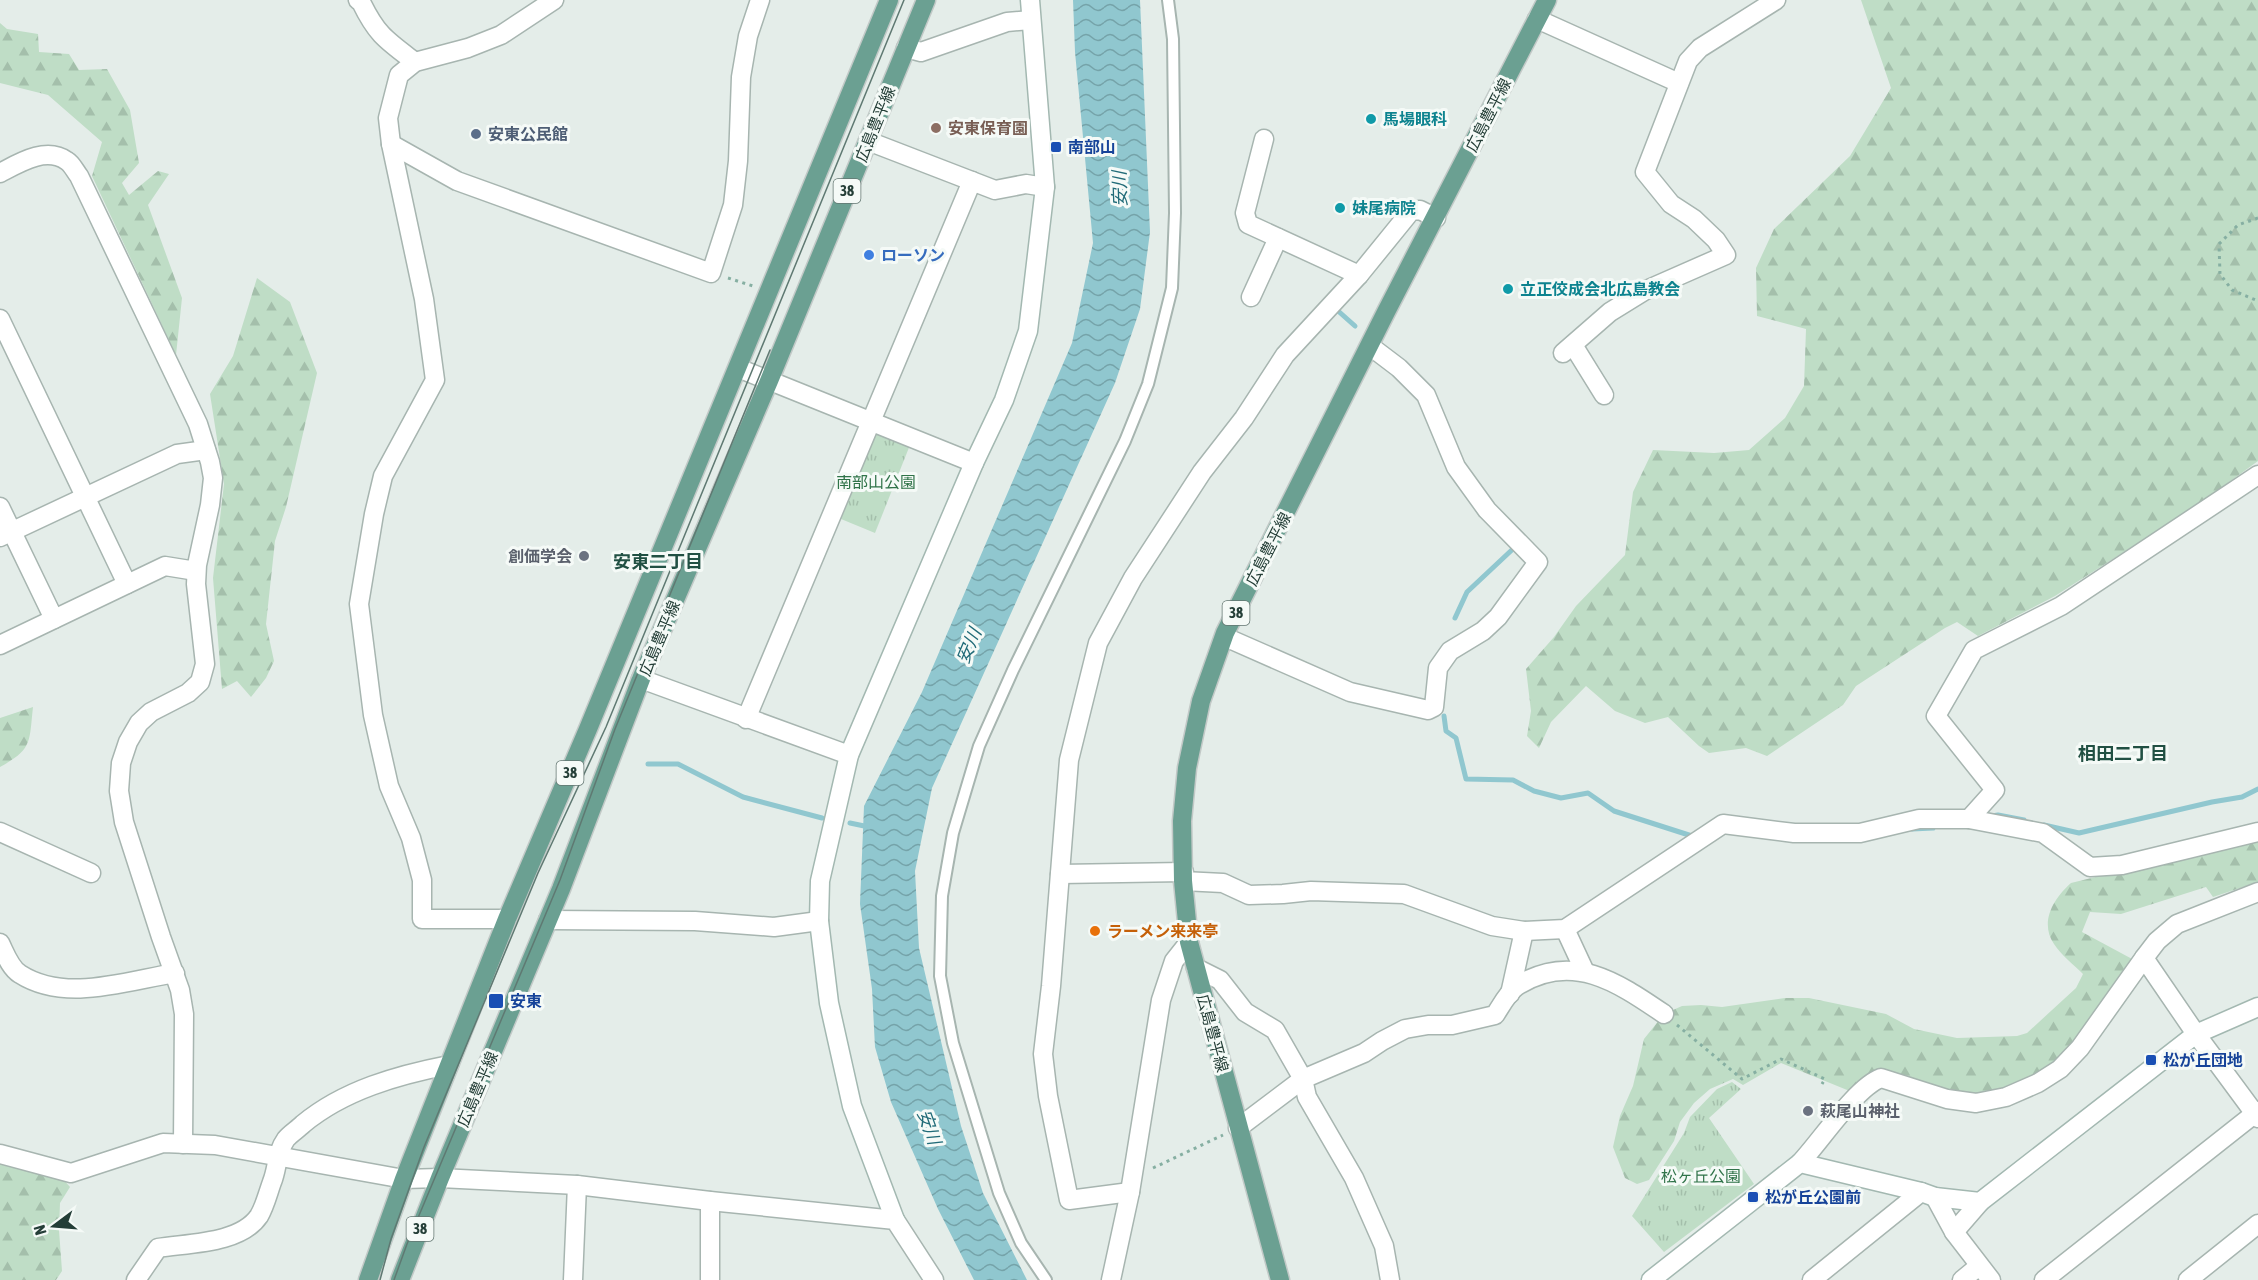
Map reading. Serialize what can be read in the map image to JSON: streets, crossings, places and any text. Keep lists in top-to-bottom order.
{
  "streets": {
    "main road": ["広島豊平線", "38"]
  },
  "districts": ["安東二丁目", "相田二丁目"],
  "water": ["安川"],
  "parks": ["南部山公園", "松ヶ丘公園"],
  "places": {
    "other": [
      "馬場眼科",
      "安東保育園",
      "安東公民館",
      "妹尾病院",
      "ローソン",
      "立正佼成会北広島教会",
      "創価学会",
      "ラーメン来来亭",
      "萩尾山神社"
    ],
    "transit": [
      "南部山",
      "安東",
      "松が丘団地",
      "松が丘公園前"
    ]
  },
  "north": "left"
}
